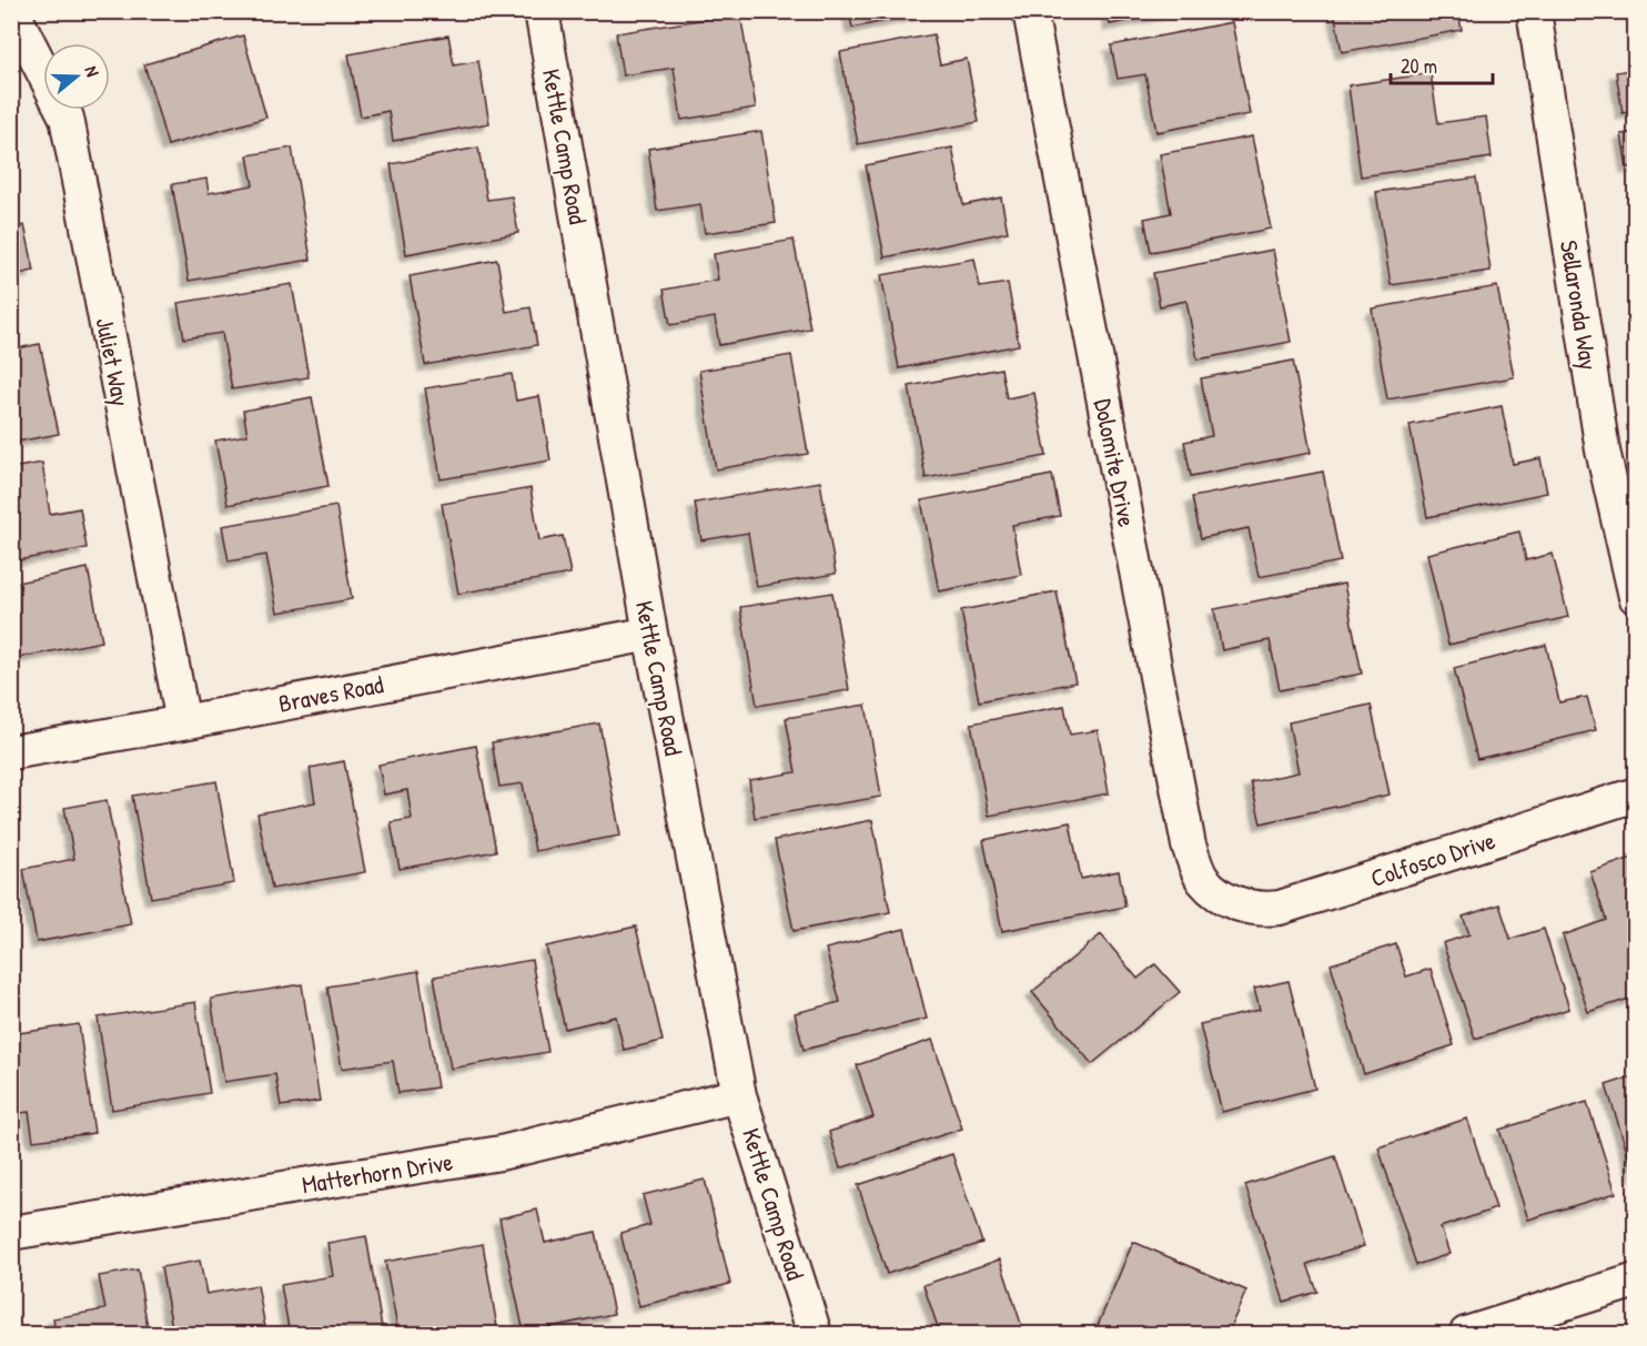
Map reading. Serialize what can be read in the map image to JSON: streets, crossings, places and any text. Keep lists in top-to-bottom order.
{
  "streets": {
    "street": [
      "Kettle Camp Road",
      "Sellaronda Way",
      "Juliet Way",
      "Dolomite Drive",
      "Braves Road",
      "Colfosco Drive",
      "Matterhorn Drive"
    ]
  },
  "crossings": [
    ["Kettle Camp Road", "Braves Road"],
    ["Kettle Camp Road", "Matterhorn Drive"],
    ["Juliet Way", "Braves Road"],
    ["Dolomite Drive", "Colfosco Drive"]
  ],
  "scale_bar": "20 m",
  "north": "right"
}
